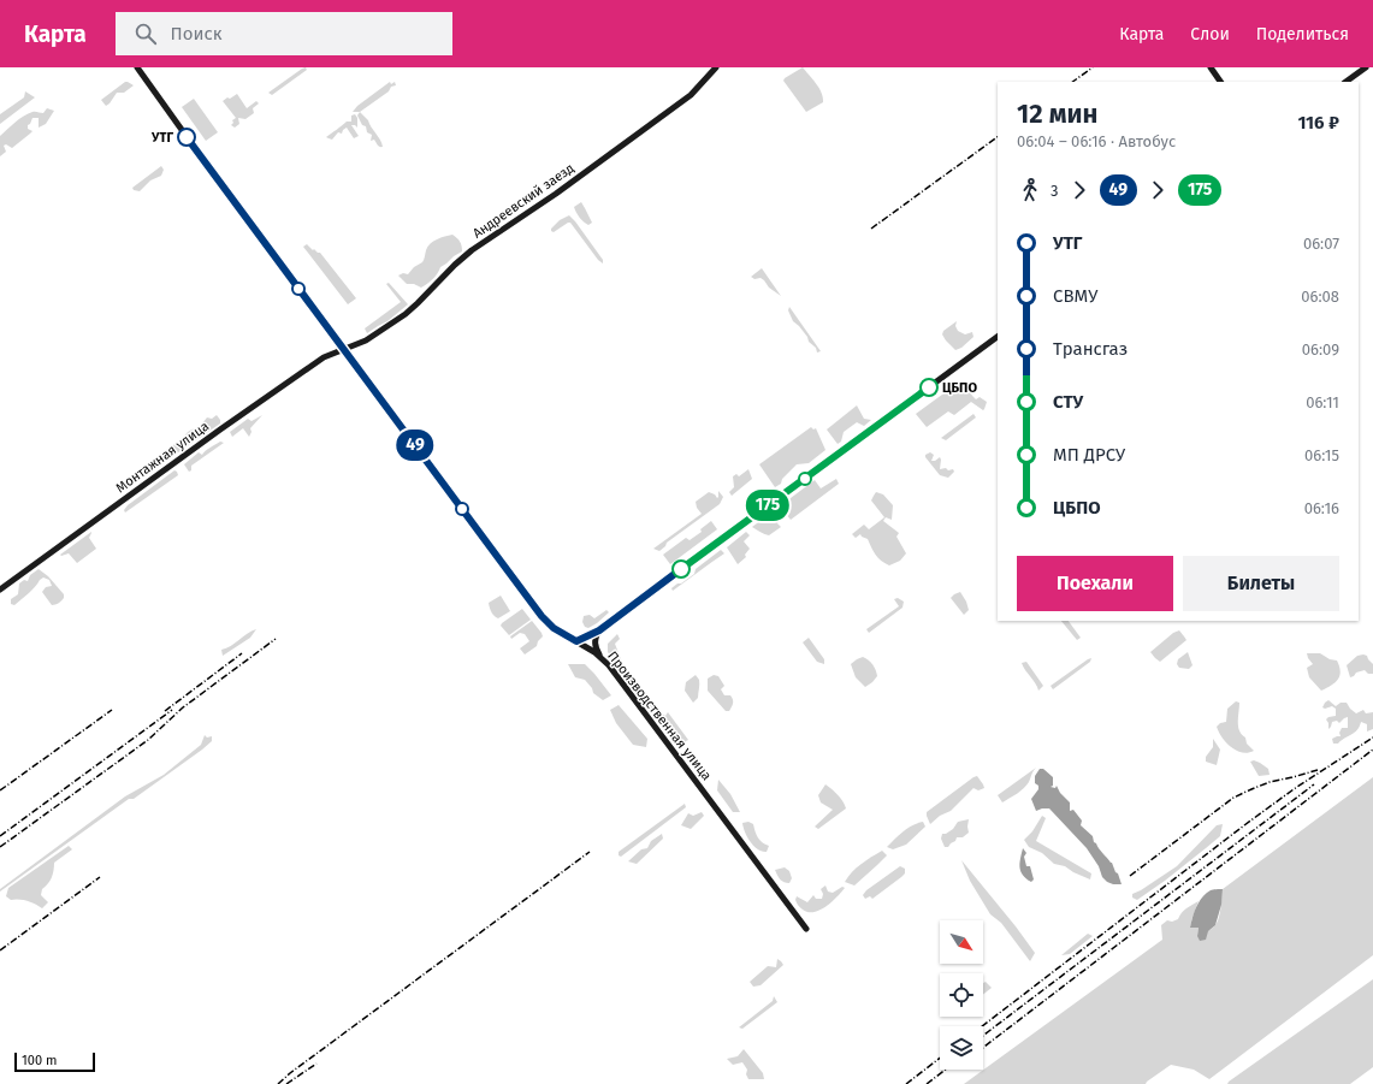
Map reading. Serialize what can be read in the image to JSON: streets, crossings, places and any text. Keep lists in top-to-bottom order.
{
  "streets": {
    "main road": ["Андреевский заезд", "Монтажная улица", "Производственная улица"]
  },
  "crossings": [
    ["Андреевский заезд", "Монтажная улица"],
    ["Андреевский заезд", "Производственная улица"],
    ["Монтажная улица", "Производственная улица"]
  ],
  "places": ["УТГ", "ЦБПО"],
  "lines": ["bus line 49", "bus line 175"],
  "scale_bar": "100 m",
  "north": "bottom right",
  "page": {
    "header": "Карта",
    "search": "Поиск",
    "nav": ["Карта", "Слои", "Поделиться"],
    "on_map": ["49", "175"],
    "heading": ["12 мин", "06:04 – 06:16 · Автобус", "116 ₽"],
    "legs": ["3", "49", "175"],
    "list": [
      {
        "name": "УТГ",
        "value": "06:07"
      },
      {
        "name": "СВМУ",
        "value": "06:08"
      },
      {
        "name": "Трансгаз",
        "value": "06:09"
      },
      {
        "name": "СТУ",
        "value": "06:11"
      },
      {
        "name": "МП ДРСУ",
        "value": "06:15"
      },
      {
        "name": "ЦБПО",
        "value": "06:16"
      }
    ],
    "buttons": ["Поехали", "Билеты"],
    "scale": "100 m"
  }
}
